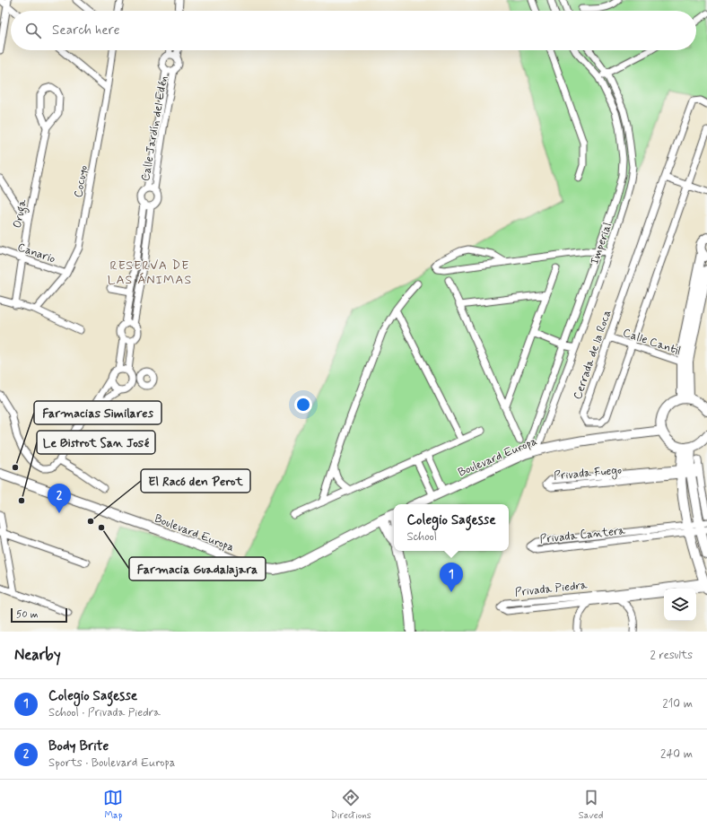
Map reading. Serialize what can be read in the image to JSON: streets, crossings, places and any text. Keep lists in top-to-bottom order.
{
  "streets": {
    "main road": ["Boulevard Europa"],
    "street": [
      "Calle Jardín del Edén",
      "Cocuyo",
      "Oruga",
      "Imperial",
      "Canario",
      "Calle Cantil",
      "Cerrada de la Roca",
      "Privada Fuego",
      "Privada Cantera",
      "Privada Piedra"
    ]
  },
  "crossings": [
    ["Cocuyo", "Canario"],
    ["Oruga", "Canario"],
    ["Imperial", "Boulevard Europa"],
    ["Calle Cantil", "Cerrada de la Roca"]
  ],
  "districts": ["RESERVA DE LAS ÁNIMAS"],
  "places": [
    "Farmacias Similares",
    "Le Bistrot San José",
    "El Racó den Perot",
    "Farmacia Guadalajara"
  ],
  "scale_bar": "50 m",
  "page": {
    "search": "Search here",
    "pins": ["2", "1"],
    "popup": ["Colegio Sagesse", "School"],
    "scale": "50 m",
    "heading": ["Nearby", "2 results"],
    "list": [
      {
        "mark": "1",
        "name": "Colegio Sagesse",
        "note": "School · Privada Piedra",
        "value": "210 m"
      },
      {
        "mark": "2",
        "name": "Body Brite",
        "note": "Sports · Boulevard Europa",
        "value": "240 m"
      }
    ],
    "nav": ["Map", "Directions", "Saved"]
  }
}
